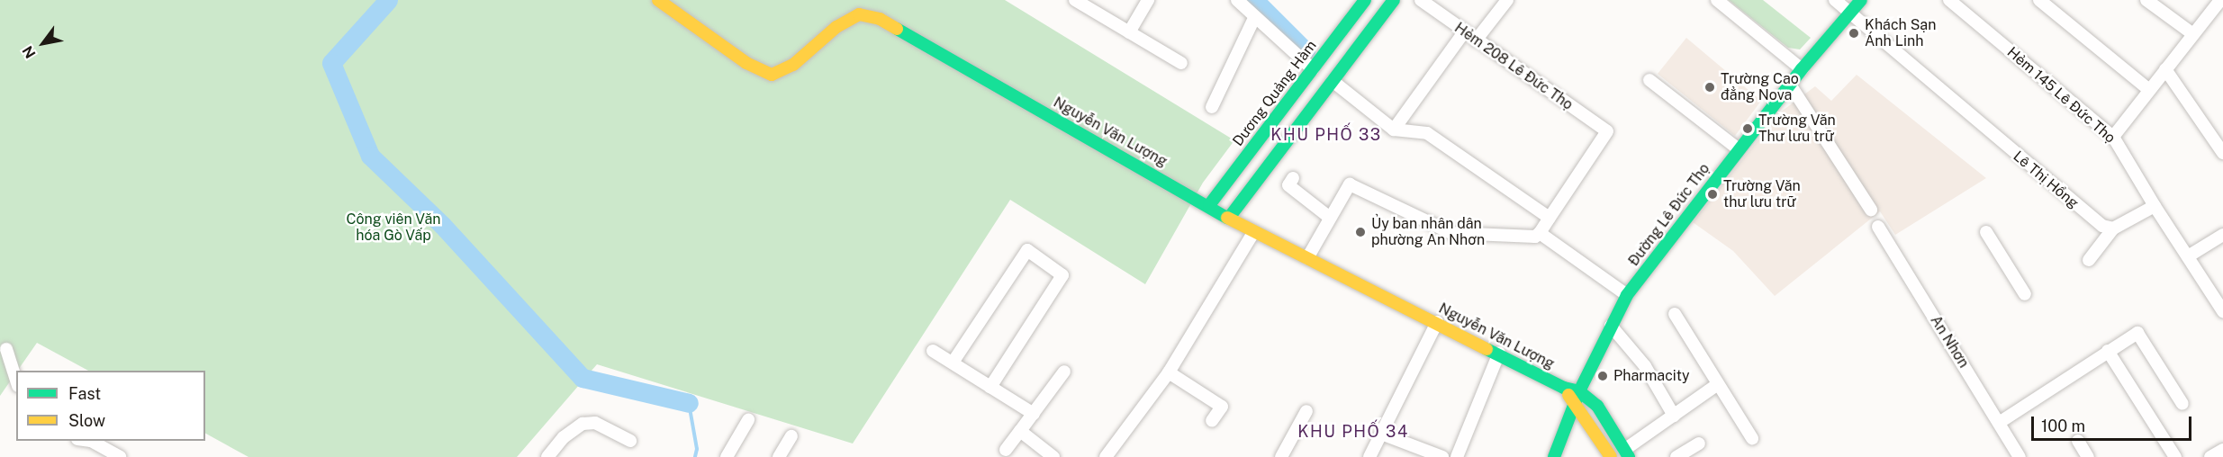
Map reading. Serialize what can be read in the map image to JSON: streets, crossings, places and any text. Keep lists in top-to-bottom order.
{
  "streets": {
    "street": [
      "Hẻm 208 Lê Đức Thọ",
      "Dương Quảng Hàm",
      "Hẻm 145 Lê Đức Thọ",
      "Nguyễn Văn Lượng",
      "Lê Thị Hồng",
      "Đường Lê Đức Thọ",
      "An Nhơn"
    ]
  },
  "crossings": [
    ["Dương Quảng Hàm", "Nguyễn Văn Lượng"],
    ["Nguyễn Văn Lượng", "Đường Lê Đức Thọ"],
    ["Lê Thị Hồng", "Đường Lê Đức Thọ"]
  ],
  "districts": ["KHU PHỐ 33", "KHU PHỐ 34"],
  "parks": ["Công viên Văn hóa Gò Vấp"],
  "places": [
    "Khách Sạn Ánh Linh",
    "Trường Cao đẳng Nova",
    "Trường Văn Thư lưu trữ",
    "Trường Văn thư lưu trữ",
    "Ủy ban nhân dân phường An Nhơn",
    "Pharmacity"
  ],
  "legend": ["Fast", "Slow"],
  "scale_bar": "100 m",
  "north": "bottom left"
}
